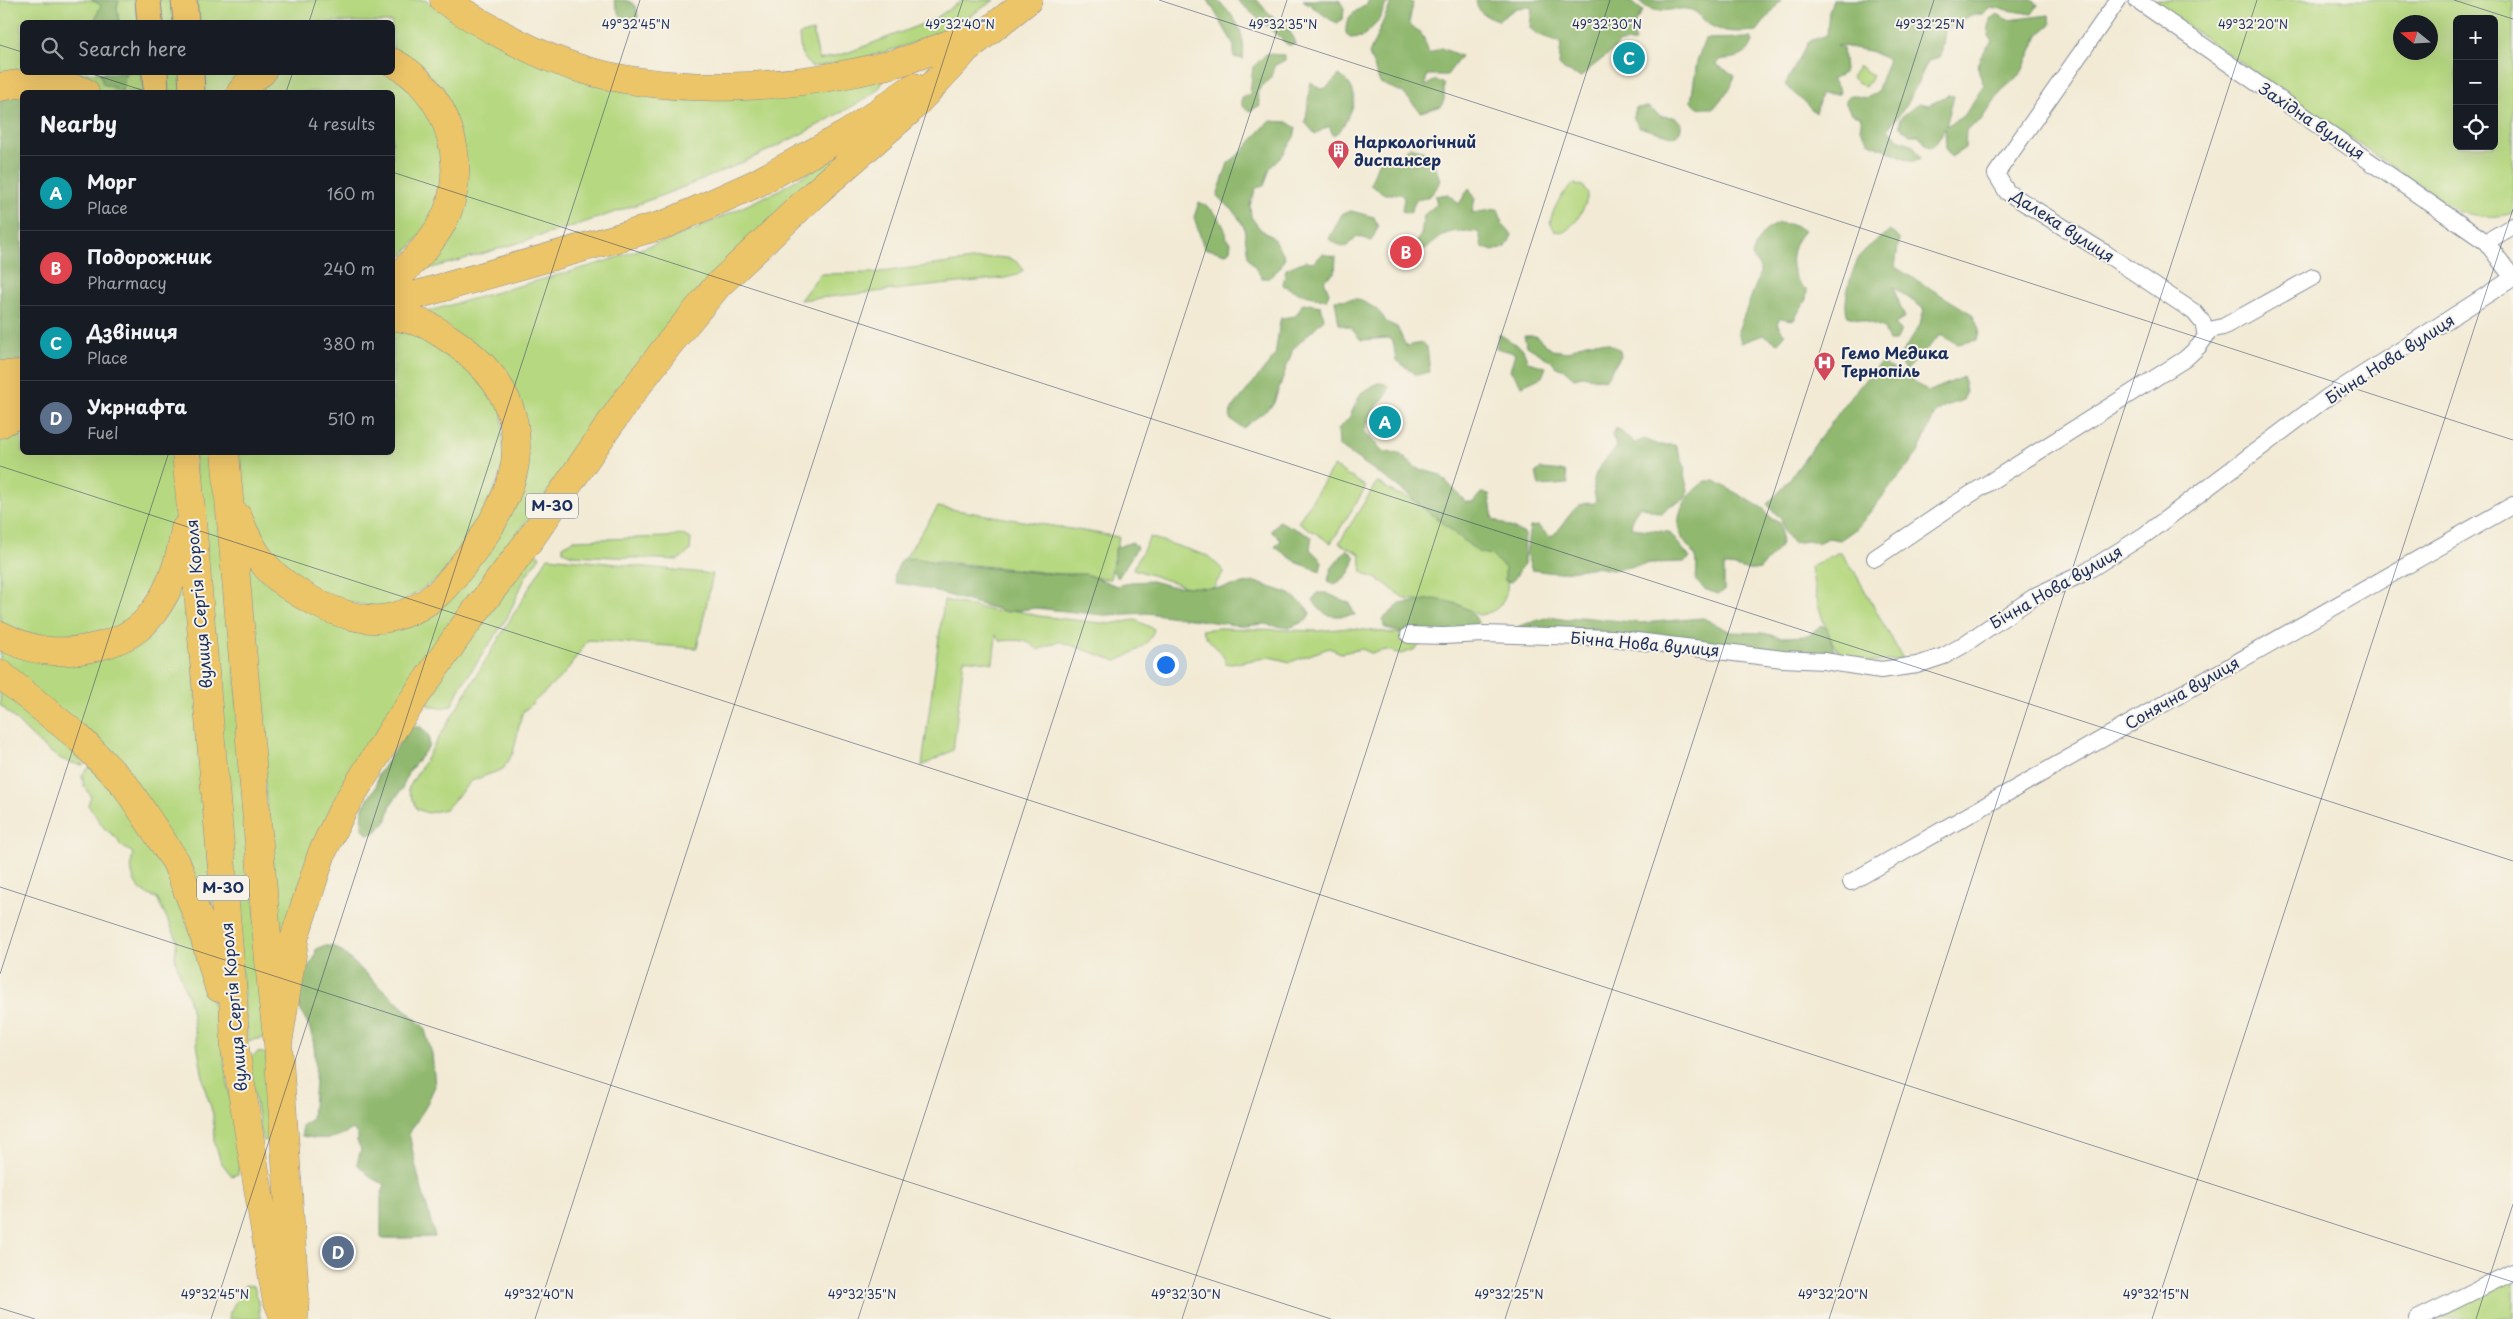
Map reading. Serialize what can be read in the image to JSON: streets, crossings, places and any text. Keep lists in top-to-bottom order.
{
  "streets": {
    "highway": ["М-30", "вулиця Сергія Короля"],
    "street": [
      "Західна вулиця",
      "Далека вулиця",
      "Бічна Нова вулиця",
      "Сонячна вулиця"
    ]
  },
  "crossings": [
    ["Західна вулиця", "Бічна Нова вулиця"]
  ],
  "places": {
    "building": ["Наркологічний диспансер"],
    "hospital": ["Гемо Медика Тернопіль"]
  },
  "north": "left",
  "page": {
    "map_buttons": ["+", "−"],
    "search": "Search here",
    "pins": [
      "C",
      "B",
      "A",
      "D"
    ],
    "heading": ["Nearby", "4 results"],
    "list": [
      {
        "mark": "A",
        "name": "Морг",
        "note": "Place",
        "value": "160 m"
      },
      {
        "mark": "B",
        "name": "Подорожник",
        "note": "Pharmacy",
        "value": "240 m"
      },
      {
        "mark": "C",
        "name": "Дзвіниця",
        "note": "Place",
        "value": "380 m"
      },
      {
        "mark": "D",
        "name": "Укрнафта",
        "note": "Fuel",
        "value": "510 m"
      }
    ]
  },
  "coordinates": [
    "49°32'45\"N",
    "49°32'40\"N",
    "49°32'35\"N",
    "49°32'30\"N",
    "49°32'25\"N",
    "49°32'20\"N",
    "49°32'15\"N"
  ]
}
